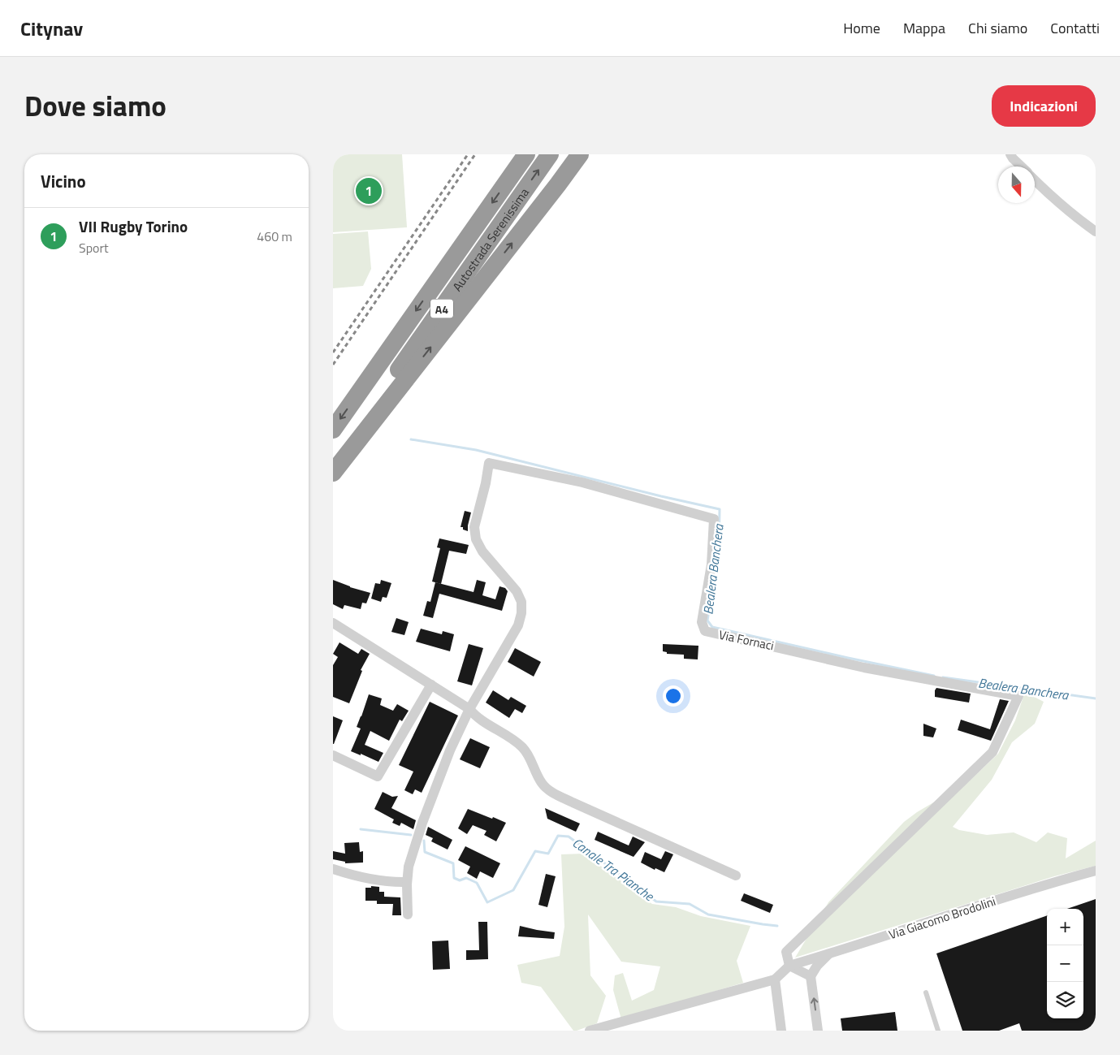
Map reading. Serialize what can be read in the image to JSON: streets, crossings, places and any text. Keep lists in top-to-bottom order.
{
  "streets": {
    "highway": ["Autostrada Serenissima", "A4"],
    "street": ["Via Fornaci", "Via Giacomo Brodolini"]
  },
  "crossings": [
    ["Via Fornaci", "Via Giacomo Brodolini"]
  ],
  "water": ["Bealera Banchera", "Canale Tra Pianche"],
  "north": "bottom",
  "page": {
    "header": "Citynav",
    "nav": [
      "Home",
      "Mappa",
      "Chi siamo",
      "Contatti"
    ],
    "title": "Dove siamo",
    "buttons": "Indicazioni",
    "heading": "Vicino",
    "pins": "1",
    "list": [
      {
        "mark": "1",
        "name": "VII Rugby Torino",
        "note": "Sport",
        "value": "460 m"
      }
    ],
    "map_buttons": ["+", "−"]
  }
}
